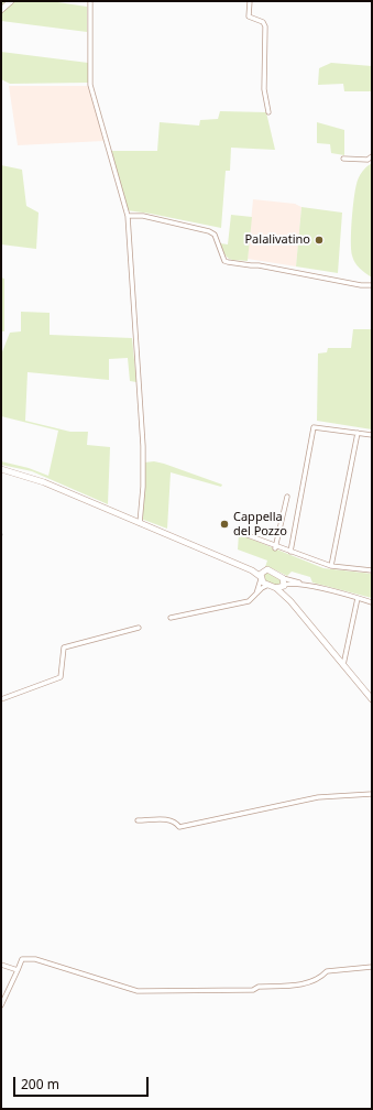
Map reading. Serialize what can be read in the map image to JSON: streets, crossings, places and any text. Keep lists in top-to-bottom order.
{
  "places": ["Palalivatino", "Cappella del Pozzo"],
  "scale_bar": "200 m"
}
